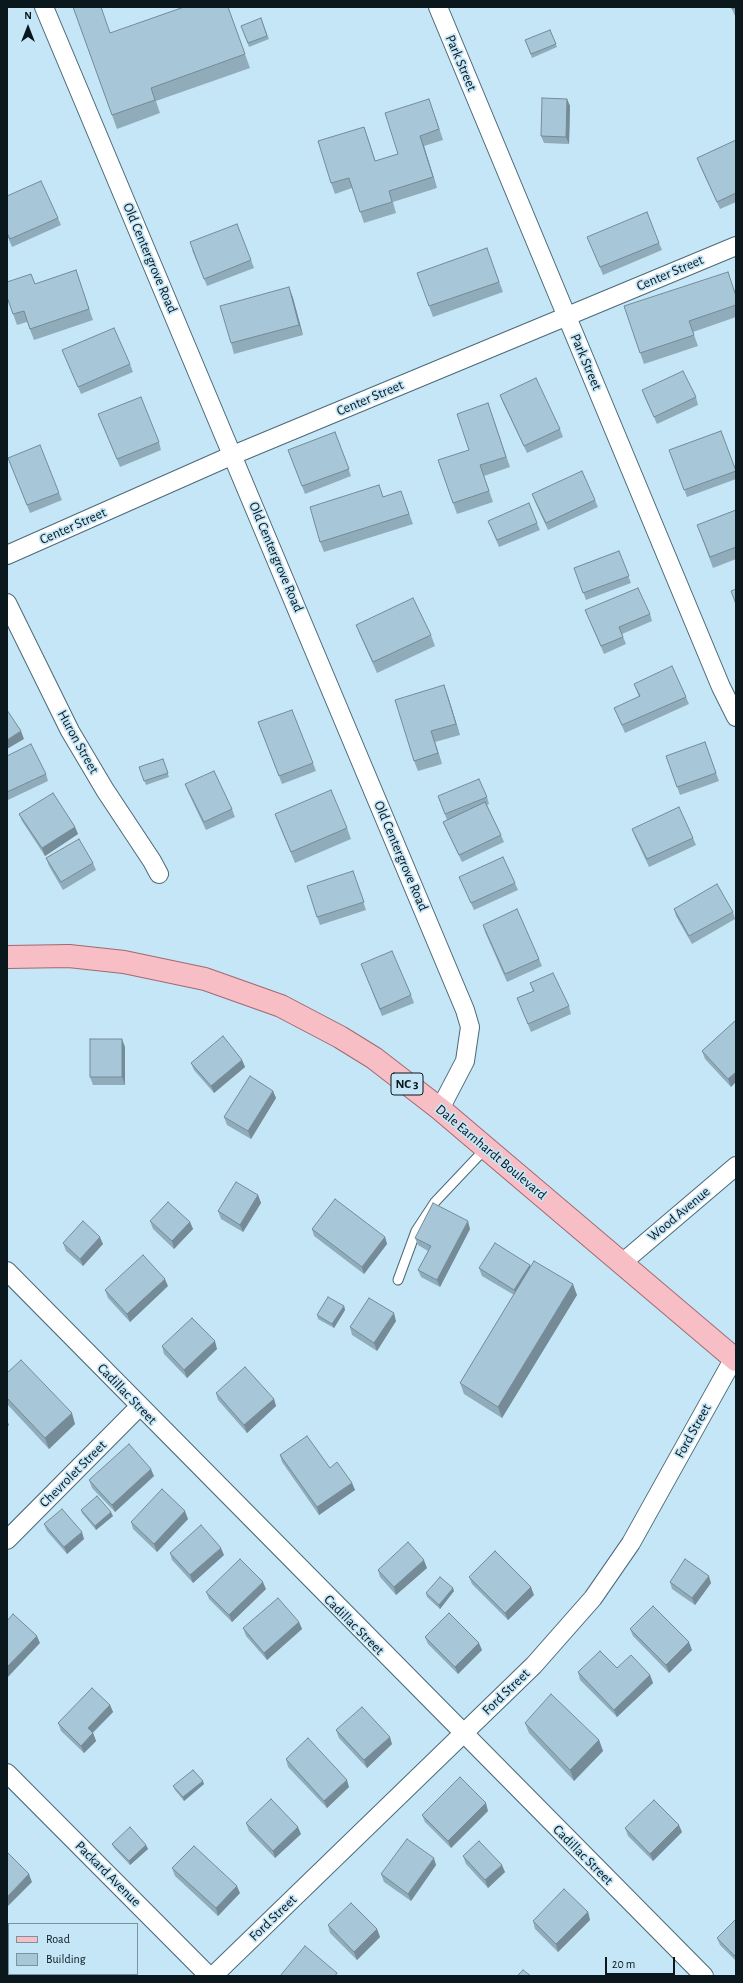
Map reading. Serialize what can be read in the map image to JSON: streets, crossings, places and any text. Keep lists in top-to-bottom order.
{
  "streets": {
    "main road": ["NC 3", "Dale Earnhardt Boulevard"],
    "street": [
      "Park Street",
      "Old Centergrove Road",
      "Center Street",
      "Huron Street",
      "Wood Avenue",
      "Cadillac Street",
      "Ford Street",
      "Chevrolet Street",
      "Packard Avenue"
    ]
  },
  "crossings": [
    ["Park Street", "Center Street"],
    ["Old Centergrove Road", "Center Street"],
    ["Old Centergrove Road", "Dale Earnhardt Boulevard"],
    ["Dale Earnhardt Boulevard", "Wood Avenue"],
    ["Dale Earnhardt Boulevard", "Ford Street"],
    ["Cadillac Street", "Ford Street"],
    ["Cadillac Street", "Chevrolet Street"]
  ],
  "legend": ["Road", "Building"],
  "scale_bar": "20 m",
  "north": "top"
}
